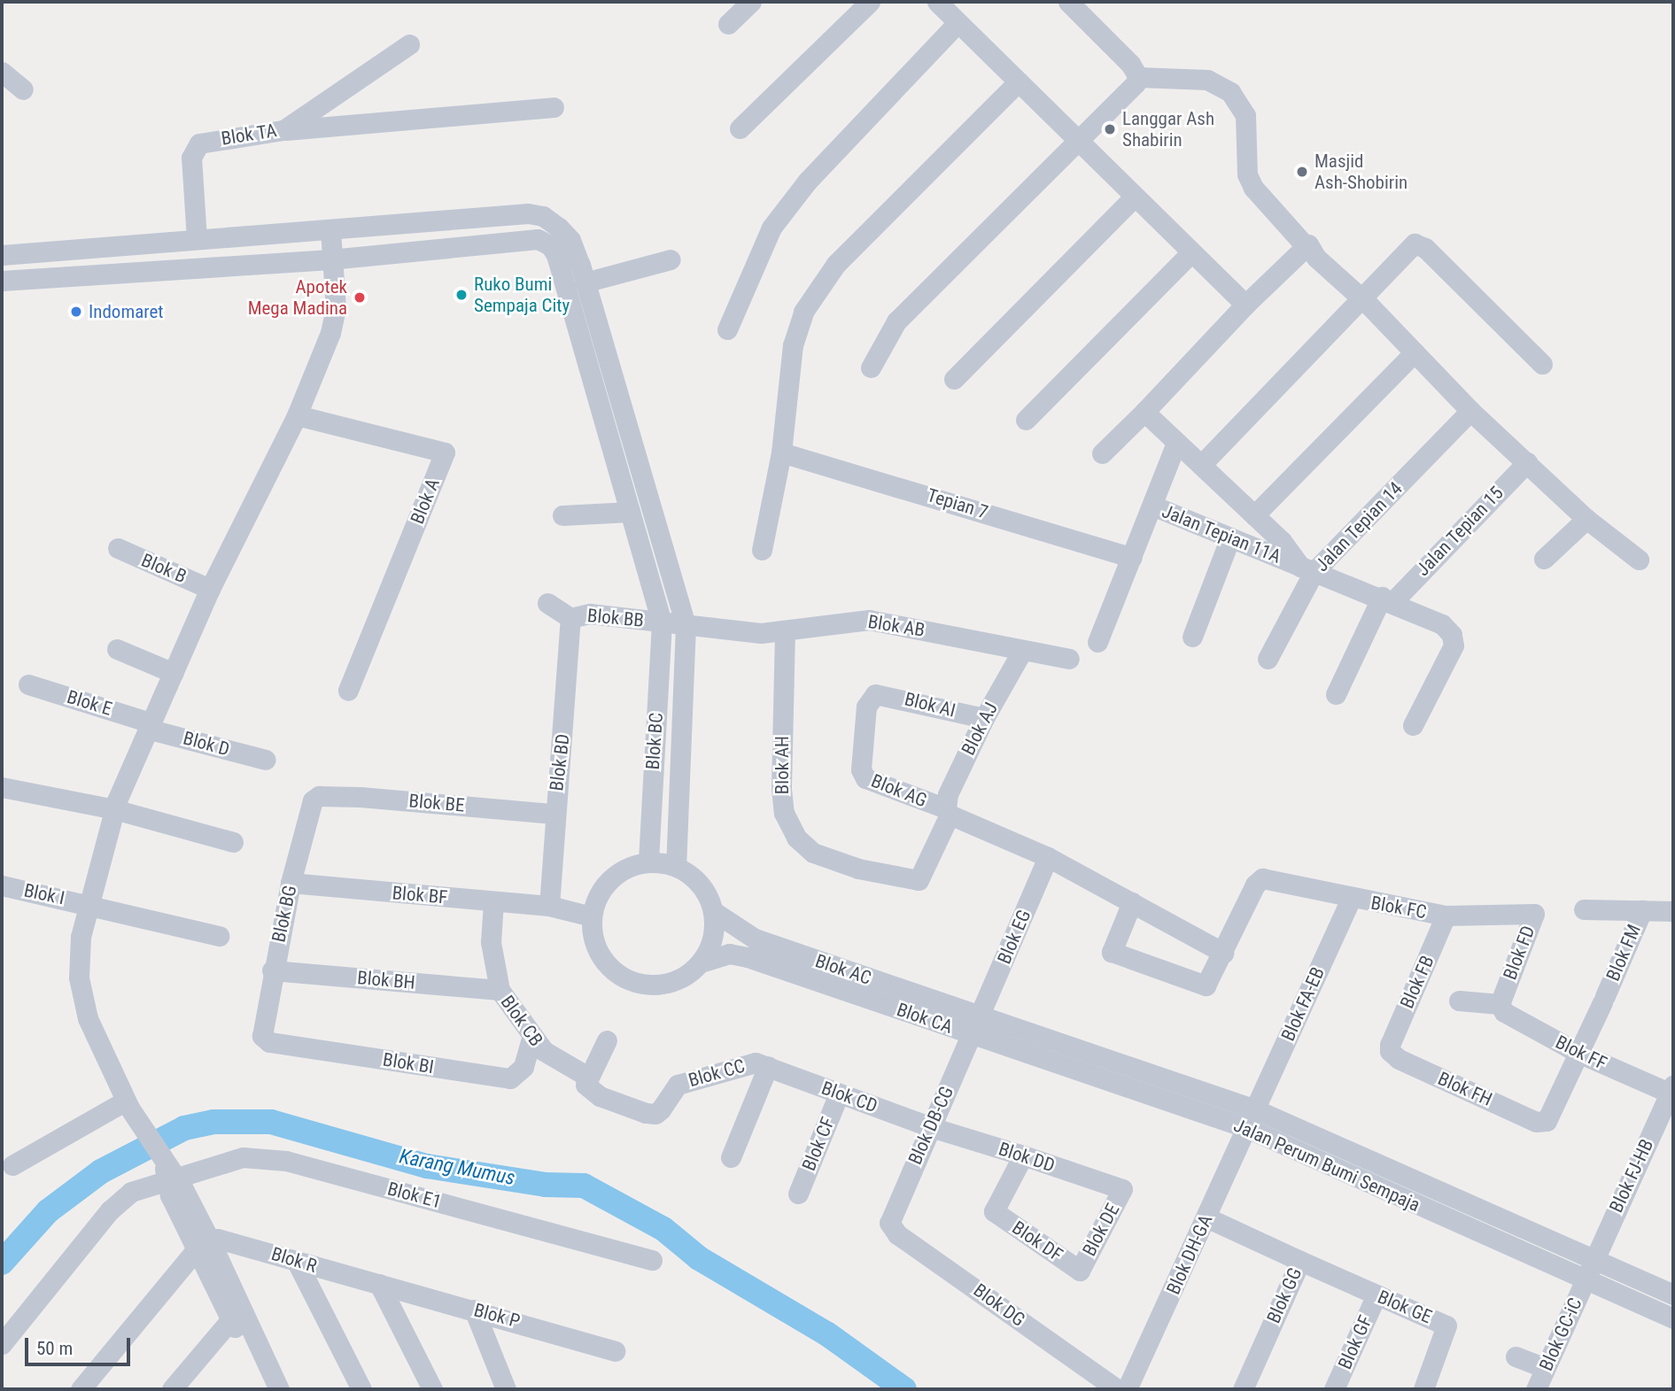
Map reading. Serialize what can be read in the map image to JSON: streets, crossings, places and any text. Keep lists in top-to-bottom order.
{
  "streets": {
    "street": [
      "Blok TA",
      "Blok A",
      "Tepian 7",
      "Jalan Tepian 14",
      "Jalan Tepian 15",
      "Jalan Tepian 11A",
      "Blok B",
      "Blok BB",
      "Blok AB",
      "Blok E",
      "Blok AI",
      "Blok AJ",
      "Blok BC",
      "Blok D",
      "Blok BD",
      "Blok AH",
      "Blok AG",
      "Blok BE",
      "Blok I",
      "Blok BF",
      "Blok FC",
      "Blok BG",
      "Blok EG",
      "Blok FD",
      "Blok FM",
      "Blok AC",
      "Blok BH",
      "Blok FB",
      "Blok FA-EB",
      "Blok CA",
      "Blok CB",
      "Blok FF",
      "Blok BI",
      "Blok CC",
      "Blok FH",
      "Blok CD",
      "Blok DB-CG",
      "Blok CF",
      "Blok DD",
      "Jalan Perum Bumi Sempaja",
      "Blok FJ-HB",
      "Blok E1",
      "Blok DE",
      "Blok DF",
      "Blok DH-GA",
      "Blok R",
      "Blok GG",
      "Blok DG",
      "Blok GE",
      "Blok P",
      "Blok GC-iC",
      "Blok GF"
    ]
  },
  "crossings": [
    ["Tepian 7", "Jalan Tepian 11A"],
    ["Jalan Tepian 14", "Jalan Tepian 11A"],
    ["Jalan Tepian 15", "Jalan Tepian 11A"],
    ["Blok BB", "Blok AB"],
    ["Blok BB", "Blok BC"],
    ["Blok BB", "Blok BD"],
    ["Blok AB", "Blok AJ"],
    ["Blok AB", "Blok AH"],
    ["Blok E", "Blok D"],
    ["Blok AI", "Blok AJ"],
    ["Blok AI", "Blok AG"],
    ["Blok AJ", "Blok AH"],
    ["Blok AJ", "Blok AG"],
    ["Blok BC", "Blok BF"],
    ["Blok BC", "Blok AC"],
    ["Blok BC", "Blok CA"],
    ["Blok BD", "Blok BE"],
    ["Blok BD", "Blok BF"],
    ["Blok BE", "Blok BG"],
    ["Blok BF", "Blok BG"],
    ["Blok BF", "Blok AC"],
    ["Blok BF", "Blok CA"],
    ["Blok BF", "Blok CB"],
    ["Blok FC", "Blok FD"],
    ["Blok FC", "Blok FB"],
    ["Blok FC", "Blok FA-EB"],
    ["Blok BG", "Blok BH"],
    ["Blok BG", "Blok BI"],
    ["Blok EG", "Blok AC"],
    ["Blok EG", "Blok CA"],
    ["Blok EG", "Blok DB-CG"],
    ["Blok EG", "Jalan Perum Bumi Sempaja"],
    ["Blok FD", "Blok FB"],
    ["Blok FD", "Blok FF"],
    ["Blok FM", "Blok FF"],
    ["Blok FM", "Blok FH"],
    ["Blok AC", "Blok CA"],
    ["Blok AC", "Blok DB-CG"],
    ["Blok AC", "Jalan Perum Bumi Sempaja"],
    ["Blok BH", "Blok CB"],
    ["Blok FB", "Blok FH"],
    ["Blok FA-EB", "Jalan Perum Bumi Sempaja"],
    ["Blok FA-EB", "Blok DH-GA"],
    ["Blok CA", "Blok DB-CG"],
    ["Blok CA", "Jalan Perum Bumi Sempaja"],
    ["Blok CB", "Blok BI"],
    ["Blok CB", "Blok CC"],
    ["Blok FF", "Blok FJ-HB"],
    ["Blok CC", "Blok CD"],
    ["Blok CD", "Blok DB-CG"],
    ["Blok CD", "Blok CF"],
    ["Blok CD", "Blok DD"],
    ["Blok DB-CG", "Blok DD"],
    ["Blok DB-CG", "Jalan Perum Bumi Sempaja"],
    ["Blok DB-CG", "Blok DG"],
    ["Blok DD", "Blok DE"],
    ["Blok DD", "Blok DF"],
    ["Jalan Perum Bumi Sempaja", "Blok FJ-HB"],
    ["Jalan Perum Bumi Sempaja", "Blok DH-GA"],
    ["Jalan Perum Bumi Sempaja", "Blok GC-iC"],
    ["Blok FJ-HB", "Blok GC-iC"],
    ["Blok DE", "Blok DF"],
    ["Blok DH-GA", "Blok GG"],
    ["Blok DH-GA", "Blok DG"],
    ["Blok R", "Blok P"],
    ["Blok GG", "Blok GE"],
    ["Blok GE", "Blok GF"]
  ],
  "water": ["Karang Mumus"],
  "places": [
    "Langgar Ash Shabirin",
    "Masjid Ash-Shobirin",
    "Ruko Bumi Sempaja City",
    "Apotek Mega Madina",
    "Indomaret"
  ],
  "scale_bar": "50 m"
}
